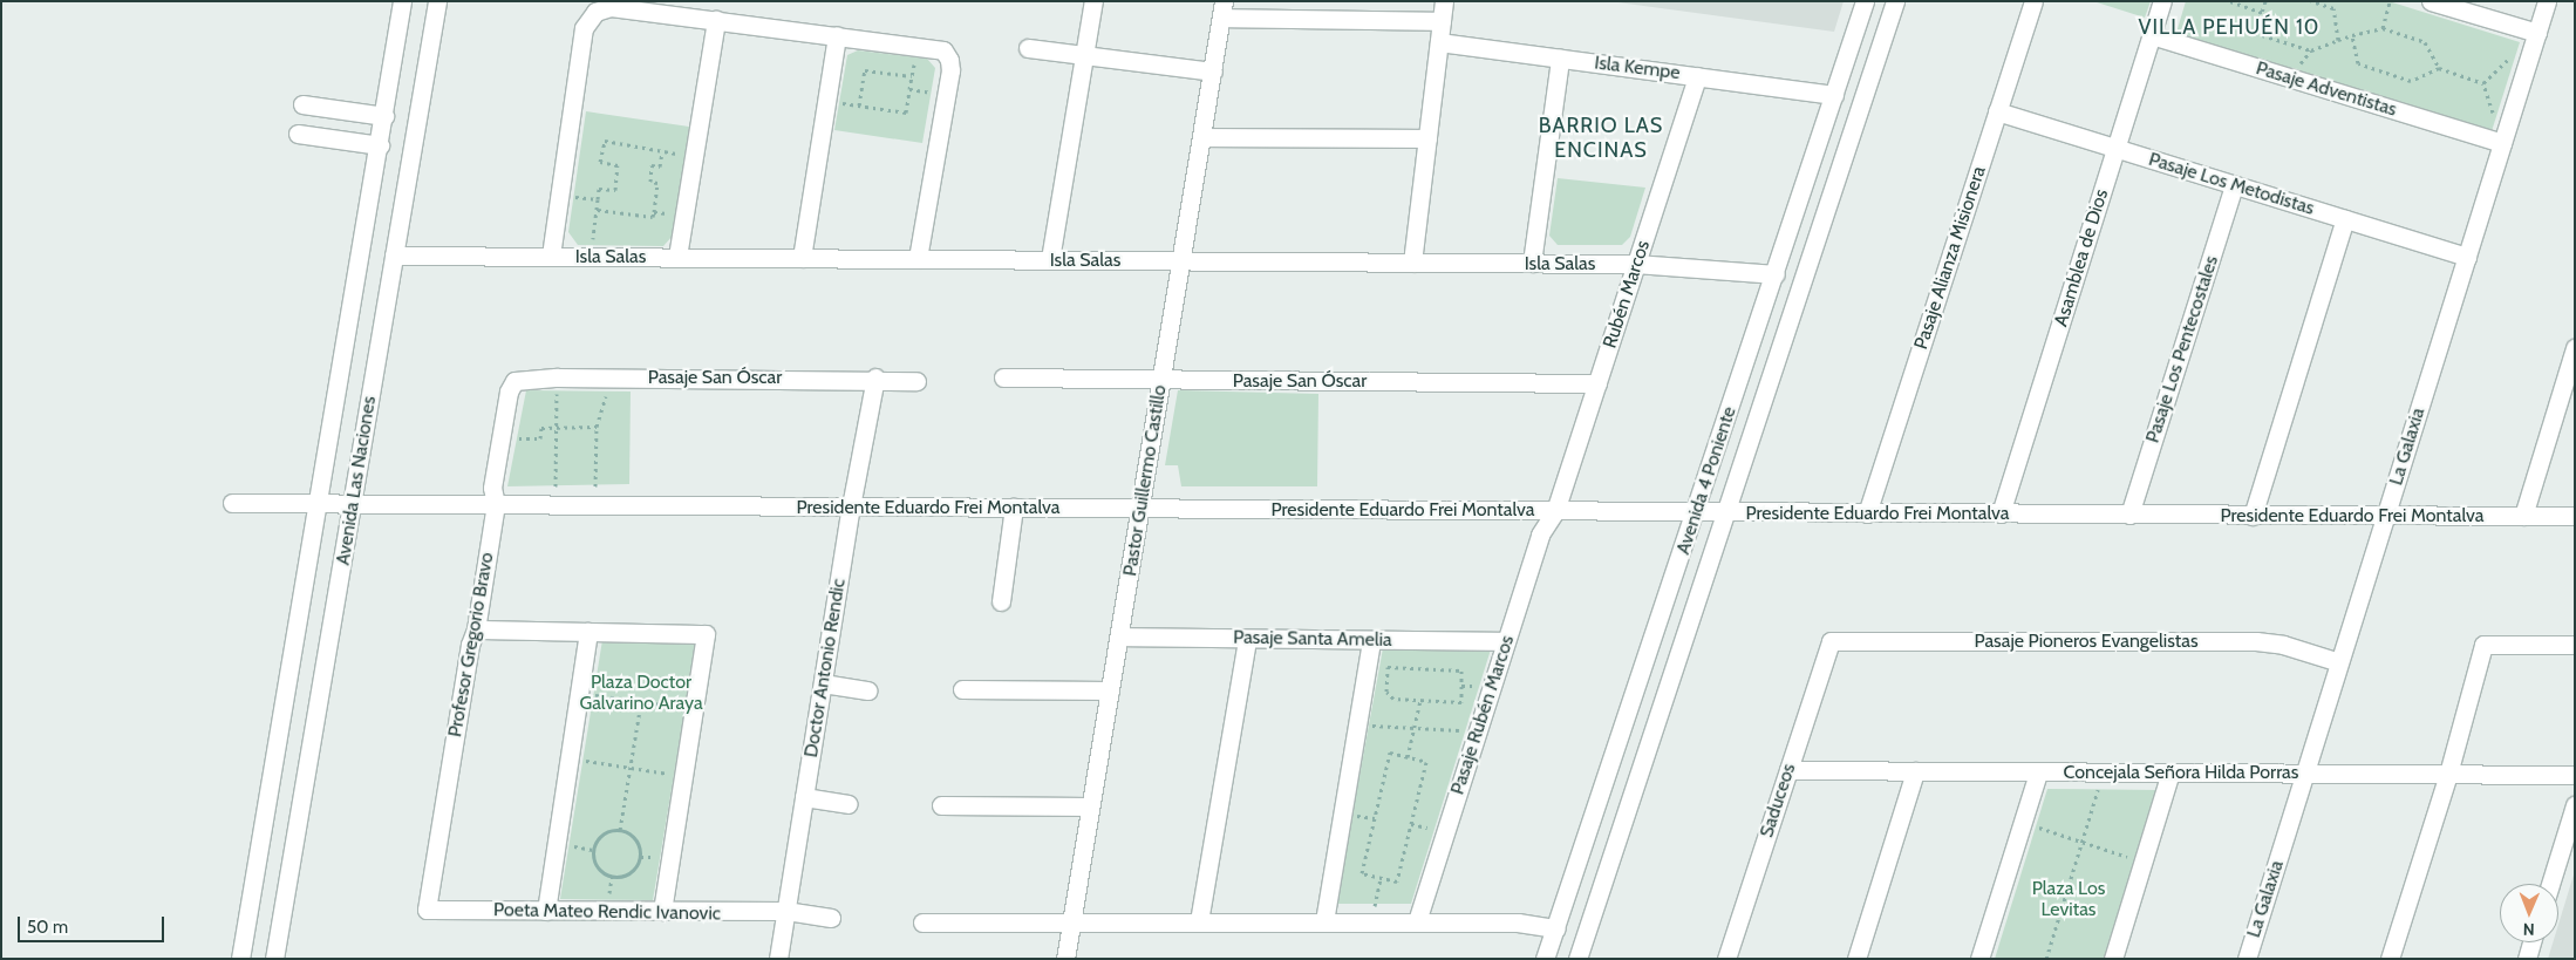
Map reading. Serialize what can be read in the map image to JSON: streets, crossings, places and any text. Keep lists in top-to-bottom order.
{
  "streets": {
    "street": [
      "Isla Kempe",
      "Pasaje Adventistas",
      "Pasaje Los Metodistas",
      "Isla Salas",
      "Pasaje Alianza Misionera",
      "Asamblea de Dios",
      "Rubén Marcos",
      "Pasaje Los Pentecostales",
      "Pasaje San Óscar",
      "La Galaxia",
      "Avenida Las Naciones",
      "Pastor Guillermo Castillo",
      "Avenida 4 Poniente",
      "Presidente Eduardo Frei Montalva",
      "Pasaje Santa Amelia",
      "Pasaje Pioneros Evangelistas",
      "Profesor Gregorio Bravo",
      "Doctor Antonio Rendic",
      "Pasaje Rubén Marcos",
      "Concejala Señora Hilda Porras",
      "Saduceos",
      "Poeta Mateo Rendic Ivanovic"
    ]
  },
  "crossings": [
    ["Isla Kempe", "Rubén Marcos"],
    ["Isla Kempe", "Avenida 4 Poniente"],
    ["Pasaje Adventistas", "Asamblea de Dios"],
    ["Pasaje Adventistas", "La Galaxia"],
    ["Pasaje Los Metodistas", "Pasaje Alianza Misionera"],
    ["Pasaje Los Metodistas", "Asamblea de Dios"],
    ["Pasaje Los Metodistas", "Pasaje Los Pentecostales"],
    ["Pasaje Los Metodistas", "La Galaxia"],
    ["Isla Salas", "Rubén Marcos"],
    ["Isla Salas", "Avenida Las Naciones"],
    ["Isla Salas", "Pastor Guillermo Castillo"],
    ["Isla Salas", "Avenida 4 Poniente"],
    ["Pasaje Alianza Misionera", "Presidente Eduardo Frei Montalva"],
    ["Asamblea de Dios", "Presidente Eduardo Frei Montalva"],
    ["Rubén Marcos", "Pasaje San Óscar"],
    ["Rubén Marcos", "Presidente Eduardo Frei Montalva"],
    ["Rubén Marcos", "Pasaje Rubén Marcos"],
    ["Pasaje Los Pentecostales", "Presidente Eduardo Frei Montalva"],
    ["Pasaje San Óscar", "Pastor Guillermo Castillo"],
    ["Pasaje San Óscar", "Profesor Gregorio Bravo"],
    ["Pasaje San Óscar", "Doctor Antonio Rendic"],
    ["La Galaxia", "Presidente Eduardo Frei Montalva"],
    ["La Galaxia", "Pasaje Pioneros Evangelistas"],
    ["La Galaxia", "Concejala Señora Hilda Porras"],
    ["Avenida Las Naciones", "Presidente Eduardo Frei Montalva"],
    ["Pastor Guillermo Castillo", "Presidente Eduardo Frei Montalva"],
    ["Pastor Guillermo Castillo", "Pasaje Santa Amelia"],
    ["Avenida 4 Poniente", "Presidente Eduardo Frei Montalva"],
    ["Presidente Eduardo Frei Montalva", "Profesor Gregorio Bravo"],
    ["Presidente Eduardo Frei Montalva", "Doctor Antonio Rendic"],
    ["Presidente Eduardo Frei Montalva", "Pasaje Rubén Marcos"],
    ["Pasaje Santa Amelia", "Pasaje Rubén Marcos"],
    ["Pasaje Pioneros Evangelistas", "Saduceos"],
    ["Profesor Gregorio Bravo", "Poeta Mateo Rendic Ivanovic"],
    ["Doctor Antonio Rendic", "Poeta Mateo Rendic Ivanovic"],
    ["Concejala Señora Hilda Porras", "Saduceos"]
  ],
  "districts": ["VILLA PEHUÉN 10", "BARRIO LAS ENCINAS"],
  "parks": ["Plaza Doctor Galvarino Araya", "Plaza Los Levitas"],
  "scale_bar": "50 m",
  "north": "bottom"
}
